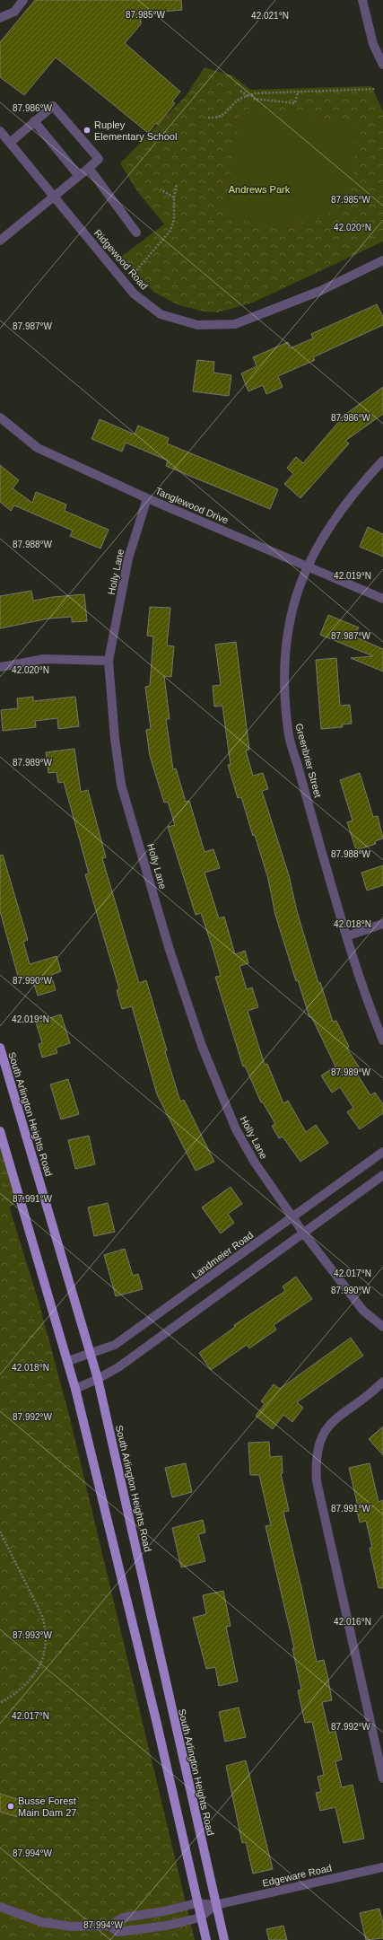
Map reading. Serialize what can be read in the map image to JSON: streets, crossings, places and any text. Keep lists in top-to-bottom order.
{
  "streets": {
    "main road": ["South Arlington Heights Road"],
    "street": [
      "Ridgewood Road",
      "Tanglewood Drive",
      "Holly Lane",
      "Greenbrier Street",
      "Landmeier Road",
      "Edgeware Road"
    ]
  },
  "crossings": [
    ["Tanglewood Drive", "Holly Lane"],
    ["Tanglewood Drive", "Greenbrier Street"],
    ["Holly Lane", "Landmeier Road"],
    ["South Arlington Heights Road", "Landmeier Road"],
    ["South Arlington Heights Road", "Edgeware Road"]
  ],
  "parks": ["Andrews Park"],
  "places": ["Rupley Elementary School", "Busse Forest Main Dam 27"],
  "coordinates": [
    "87.985°W",
    "42.021°N",
    "87.986°W",
    "42.020°N",
    "87.987°W",
    "87.988°W",
    "42.019°N",
    "87.989°W",
    "42.018°N",
    "87.990°W",
    "87.991°W",
    "42.017°N",
    "87.992°W",
    "42.016°N",
    "87.993°W",
    "87.994°W"
  ]
}
